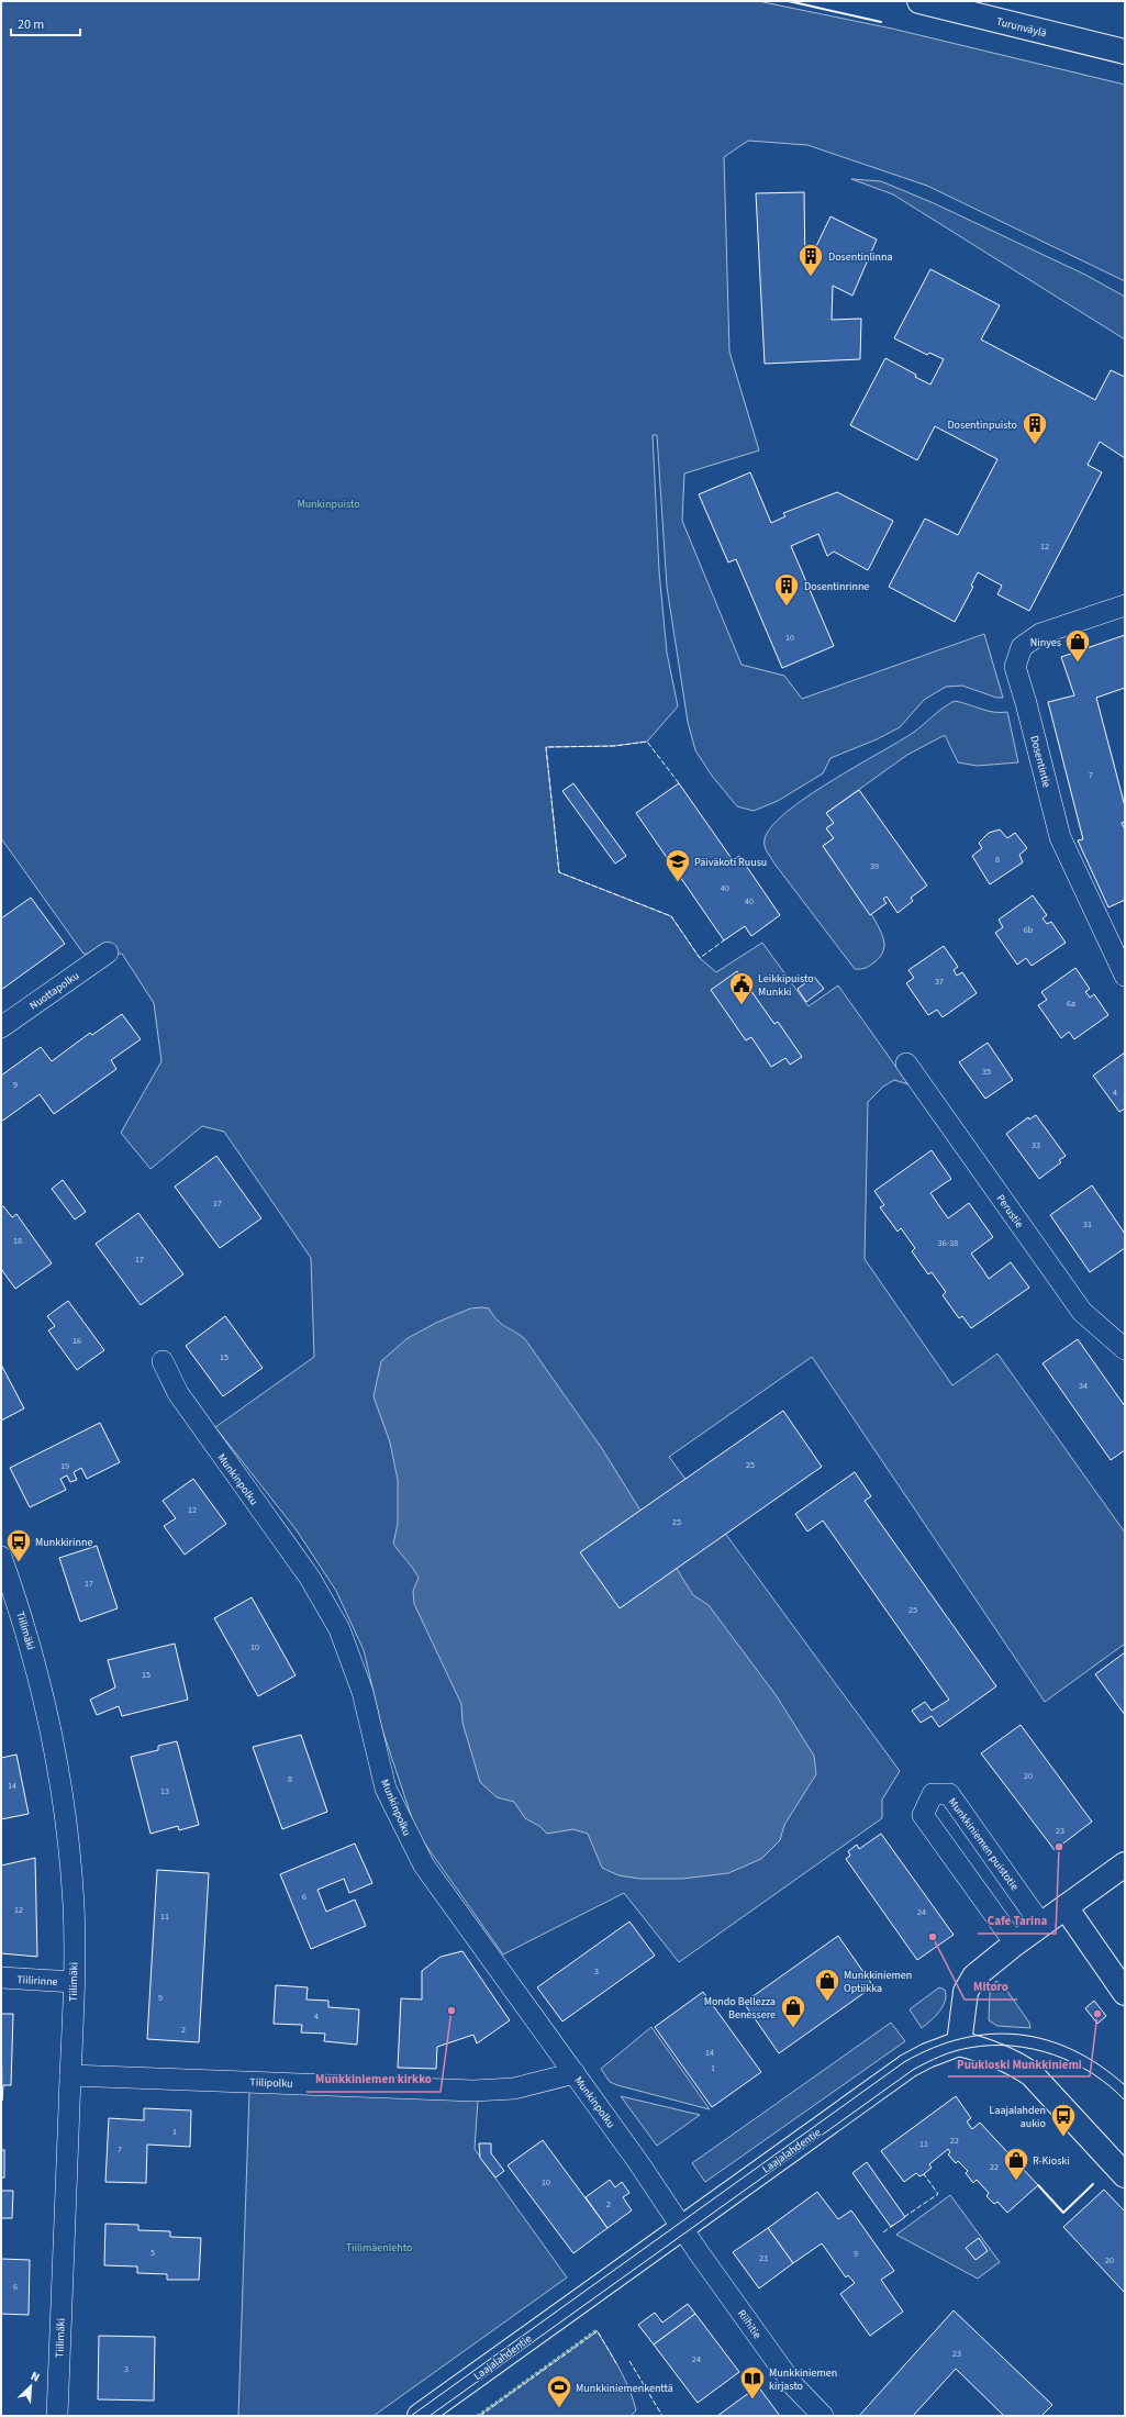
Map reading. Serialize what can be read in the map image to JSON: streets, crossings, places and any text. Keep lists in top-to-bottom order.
{
  "streets": {
    "main road": ["Turunväylä", "Laajalahdentie"],
    "street": [
      "Dosentintie",
      "Nuottapolku",
      "Perustie",
      "Munkinpolku",
      "Tiilimäki",
      "Munkkiniemen puistotie",
      "Tiilirinne",
      "Tiilipolku",
      "Riihitie"
    ]
  },
  "crossings": [
    ["Munkinpolku", "Tiilipolku"],
    ["Munkinpolku", "Laajalahdentie"],
    ["Munkinpolku", "Riihitie"],
    ["Tiilimäki", "Tiilirinne"],
    ["Tiilimäki", "Tiilipolku"],
    ["Laajalahdentie", "Riihitie"]
  ],
  "parks": ["Munkinpuisto", "Tiilimäenlehto"],
  "places": {
    "building": ["Dosentinlinna", "Dosentinpuisto", "Dosentinrinne"],
    "shop": [
      "Ninyes",
      "Munkkiniemen Optiikka",
      "Mondo Bellezza Benessere",
      "R-Kioski"
    ],
    "school or university": ["Päiväkoti Ruusu"],
    "public building": ["Leikkipuisto Munkki"],
    "bus stop": ["Munkkirinne", "Laajalahden aukio"],
    "other": [
      "Cafe Tarina",
      "Mitoro",
      "Munkkiniemen kirkko",
      "Puukioski Munkkiniemi"
    ],
    "library": ["Munkkiniemen kirjasto"],
    "sports": ["Munkkiniemenkenttä"]
  },
  "house_numbers": [
    "12",
    "10",
    "7",
    "8",
    "39",
    "40",
    "40",
    "6b",
    "37",
    "6a",
    "35",
    "9",
    "4",
    "33",
    "17",
    "31",
    "18",
    "36-38",
    "17",
    "16",
    "15",
    "34",
    "25",
    "19",
    "12",
    "25",
    "17",
    "25",
    "10",
    "15",
    "20",
    "8",
    "14",
    "13",
    "23",
    "6",
    "12",
    "24",
    "11",
    "3",
    "9",
    "4",
    "2",
    "14",
    "1",
    "1",
    "22",
    "11",
    "7",
    "22",
    "10",
    "2",
    "5",
    "9",
    "23",
    "20",
    "6",
    "23",
    "24",
    "3"
  ],
  "scale_bar": "20 m",
  "north": "top right"
}
